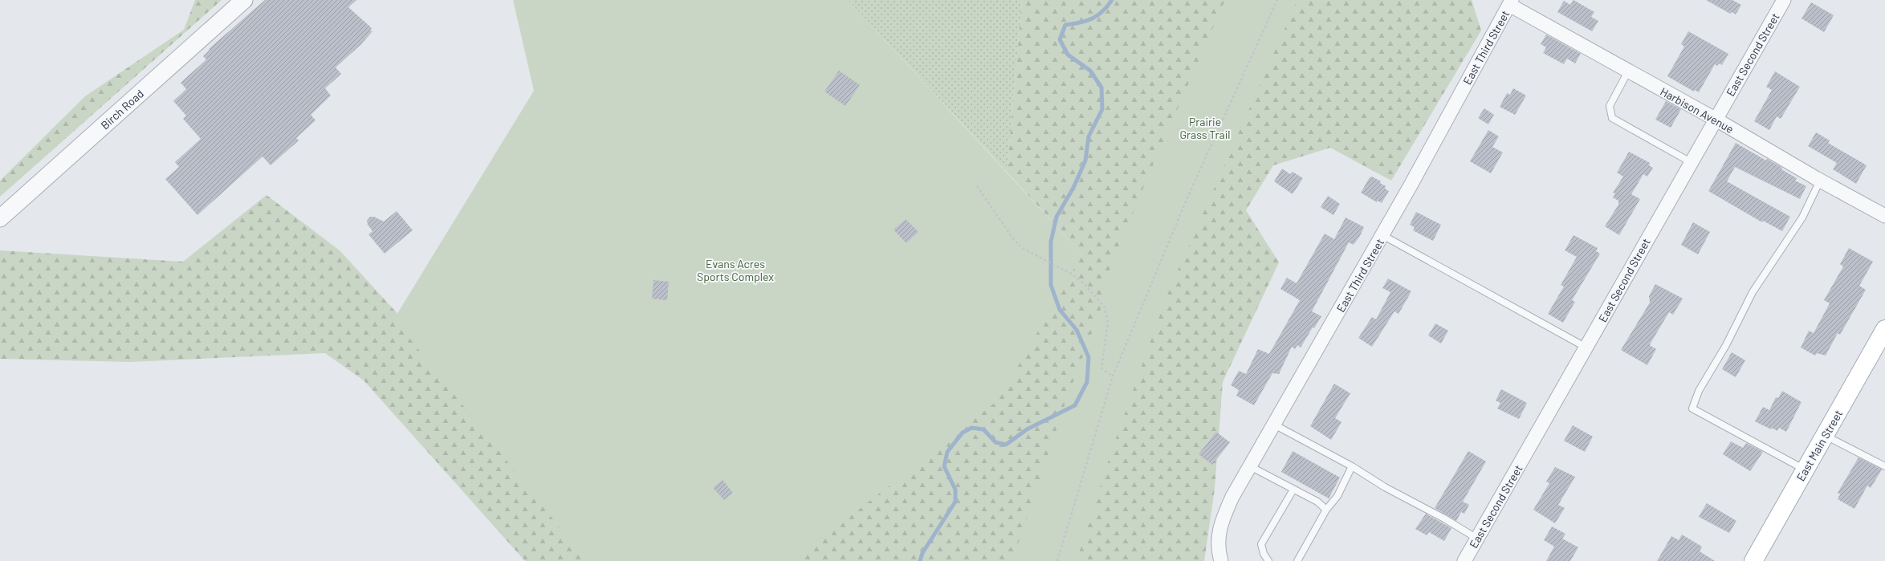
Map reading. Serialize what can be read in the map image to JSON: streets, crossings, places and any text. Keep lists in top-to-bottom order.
{
  "streets": {
    "main road": ["East Main Street"],
    "street": [
      "East Third Street",
      "East Second Street",
      "Birch Road",
      "Harbison Avenue"
    ]
  },
  "crossings": [
    ["East Third Street", "Harbison Avenue"],
    ["East Second Street", "Harbison Avenue"]
  ],
  "parks": ["Prairie Grass Trail", "Evans Acres Sports Complex"]
}
